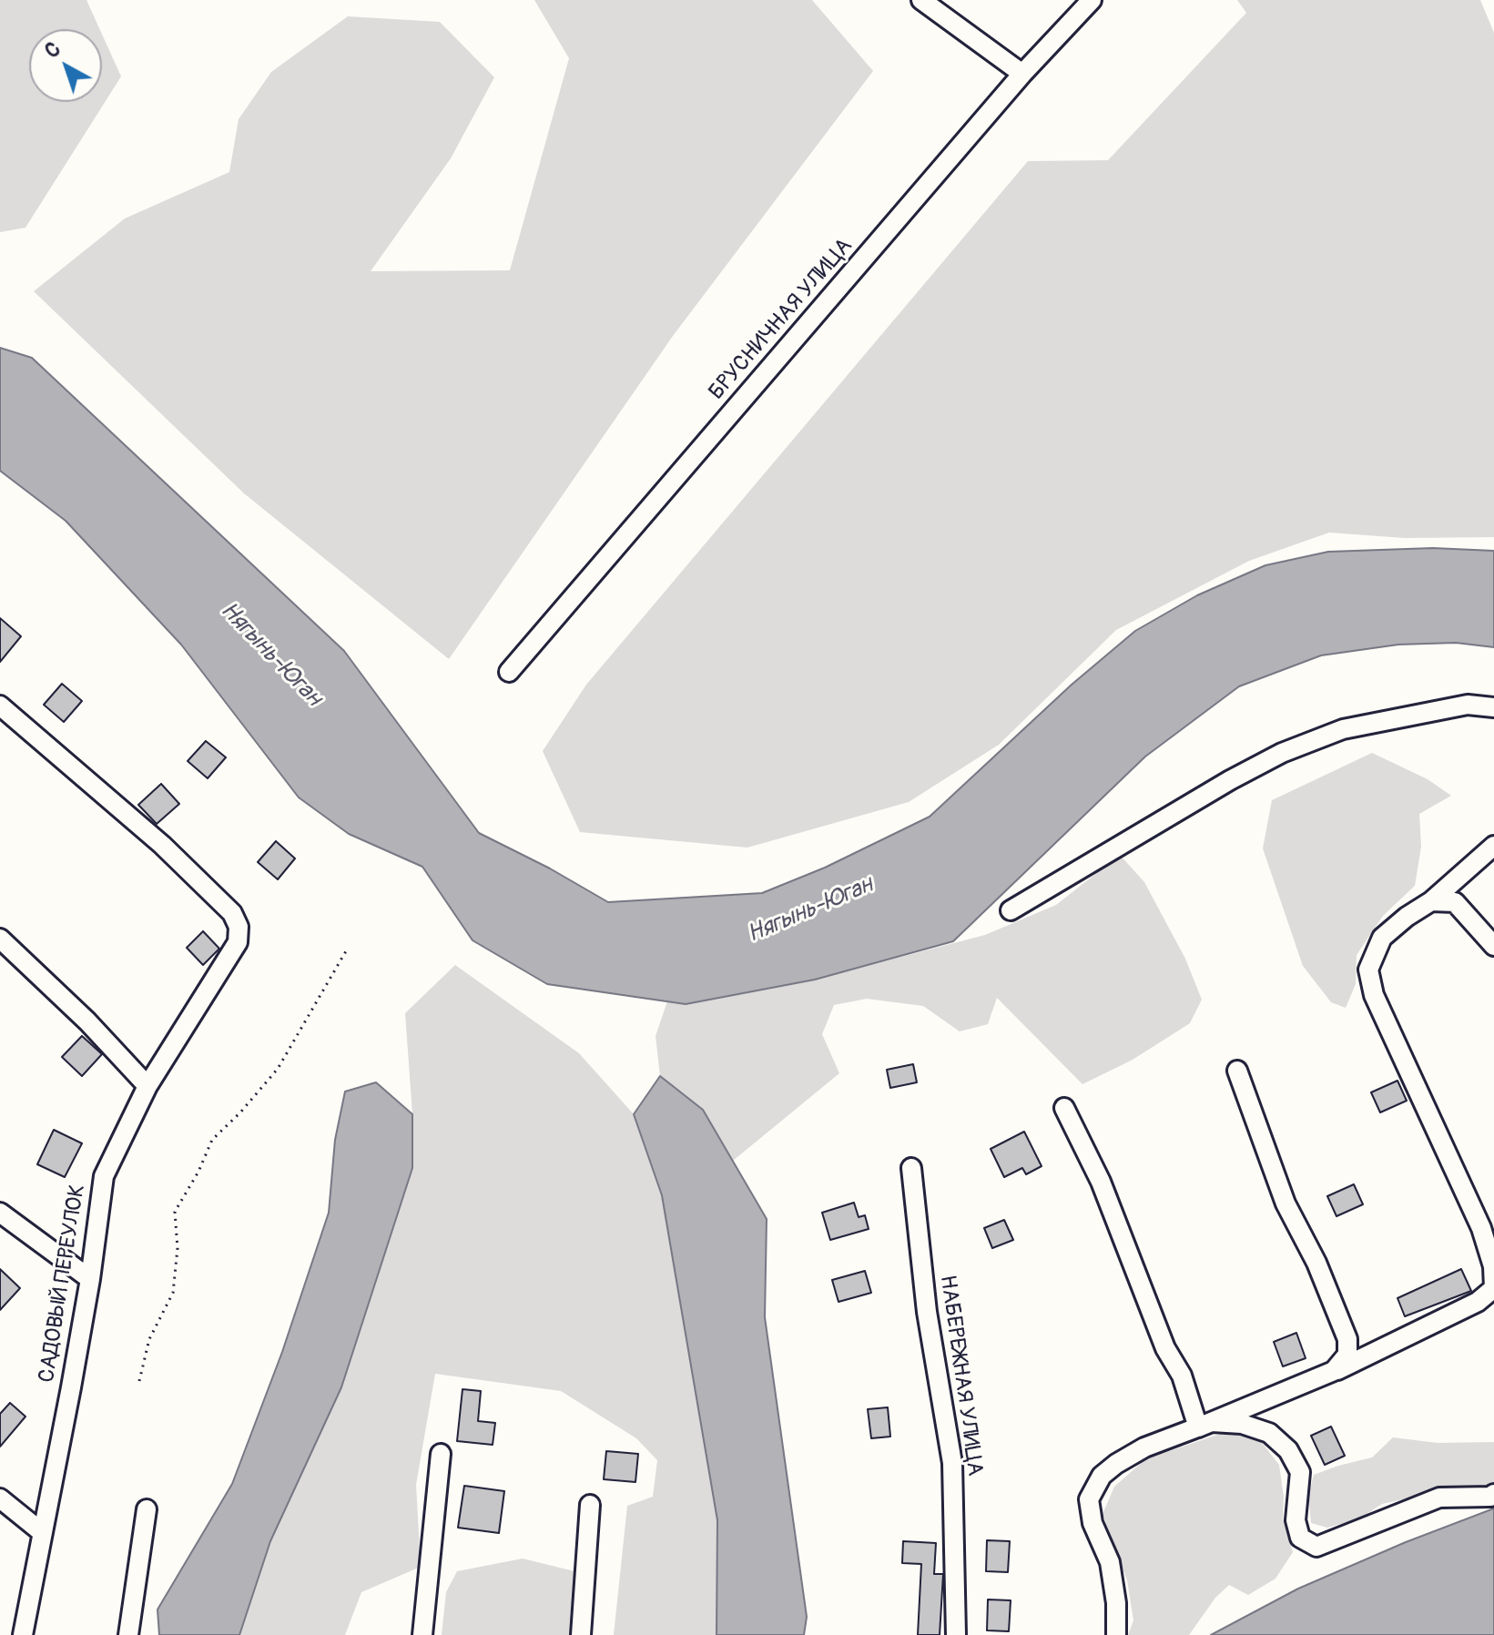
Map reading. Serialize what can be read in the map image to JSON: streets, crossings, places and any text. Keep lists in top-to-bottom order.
{
  "streets": {
    "street": ["БРУСНИЧНАЯ УЛИЦА", "САДОВЫЙ ПЕРЕУЛОК", "НАБЕРЕЖНАЯ УЛИЦА"]
  },
  "water": ["Нягынь-Юган"],
  "north": "top left"
}
